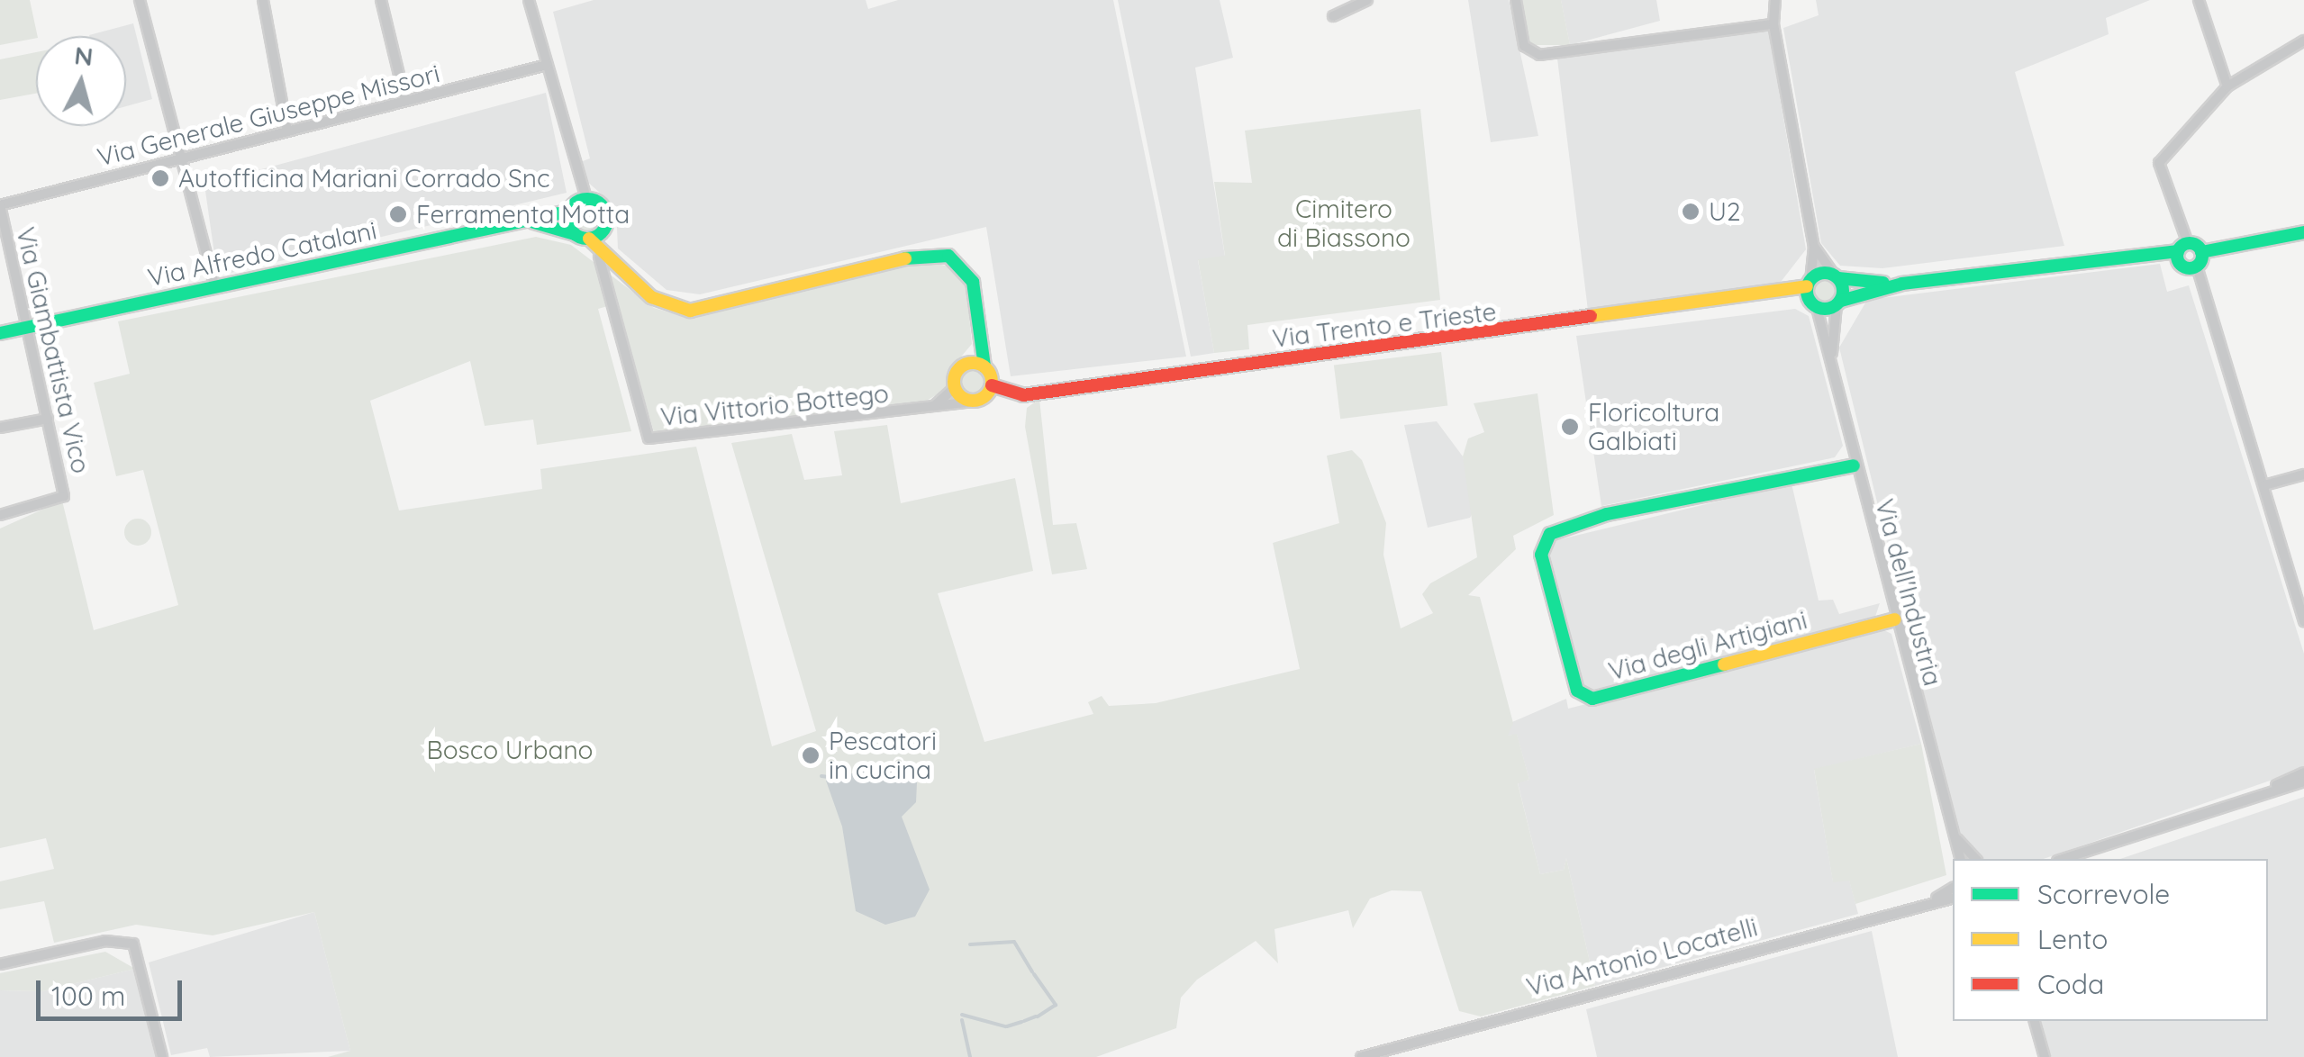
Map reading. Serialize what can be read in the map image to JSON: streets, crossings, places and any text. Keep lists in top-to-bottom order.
{
  "streets": {
    "street": [
      "Via Generale Giuseppe Missori",
      "Via Alfredo Catalani",
      "Via Trento e Trieste",
      "Via Giambattista Vico",
      "Via Vittorio Bottego",
      "Via dell'Industria",
      "Via degli Artigiani",
      "Via Antonio Locatelli"
    ]
  },
  "crossings": [
    ["Via Generale Giuseppe Missori", "Via Giambattista Vico"],
    ["Via Alfredo Catalani", "Via Giambattista Vico"],
    ["Via Trento e Trieste", "Via Vittorio Bottego"],
    ["Via Trento e Trieste", "Via dell'Industria"],
    ["Via dell'Industria", "Via degli Artigiani"]
  ],
  "parks": ["Cimitero di Biassono", "Bosco Urbano"],
  "places": [
    "Autofficina Mariani Corrado Snc",
    "U2",
    "Ferramenta Motta",
    "Floricoltura Galbiati",
    "Pescatori in cucina"
  ],
  "legend": ["Scorrevole", "Lento", "Coda"],
  "scale_bar": "100 m",
  "north": "top"
}
